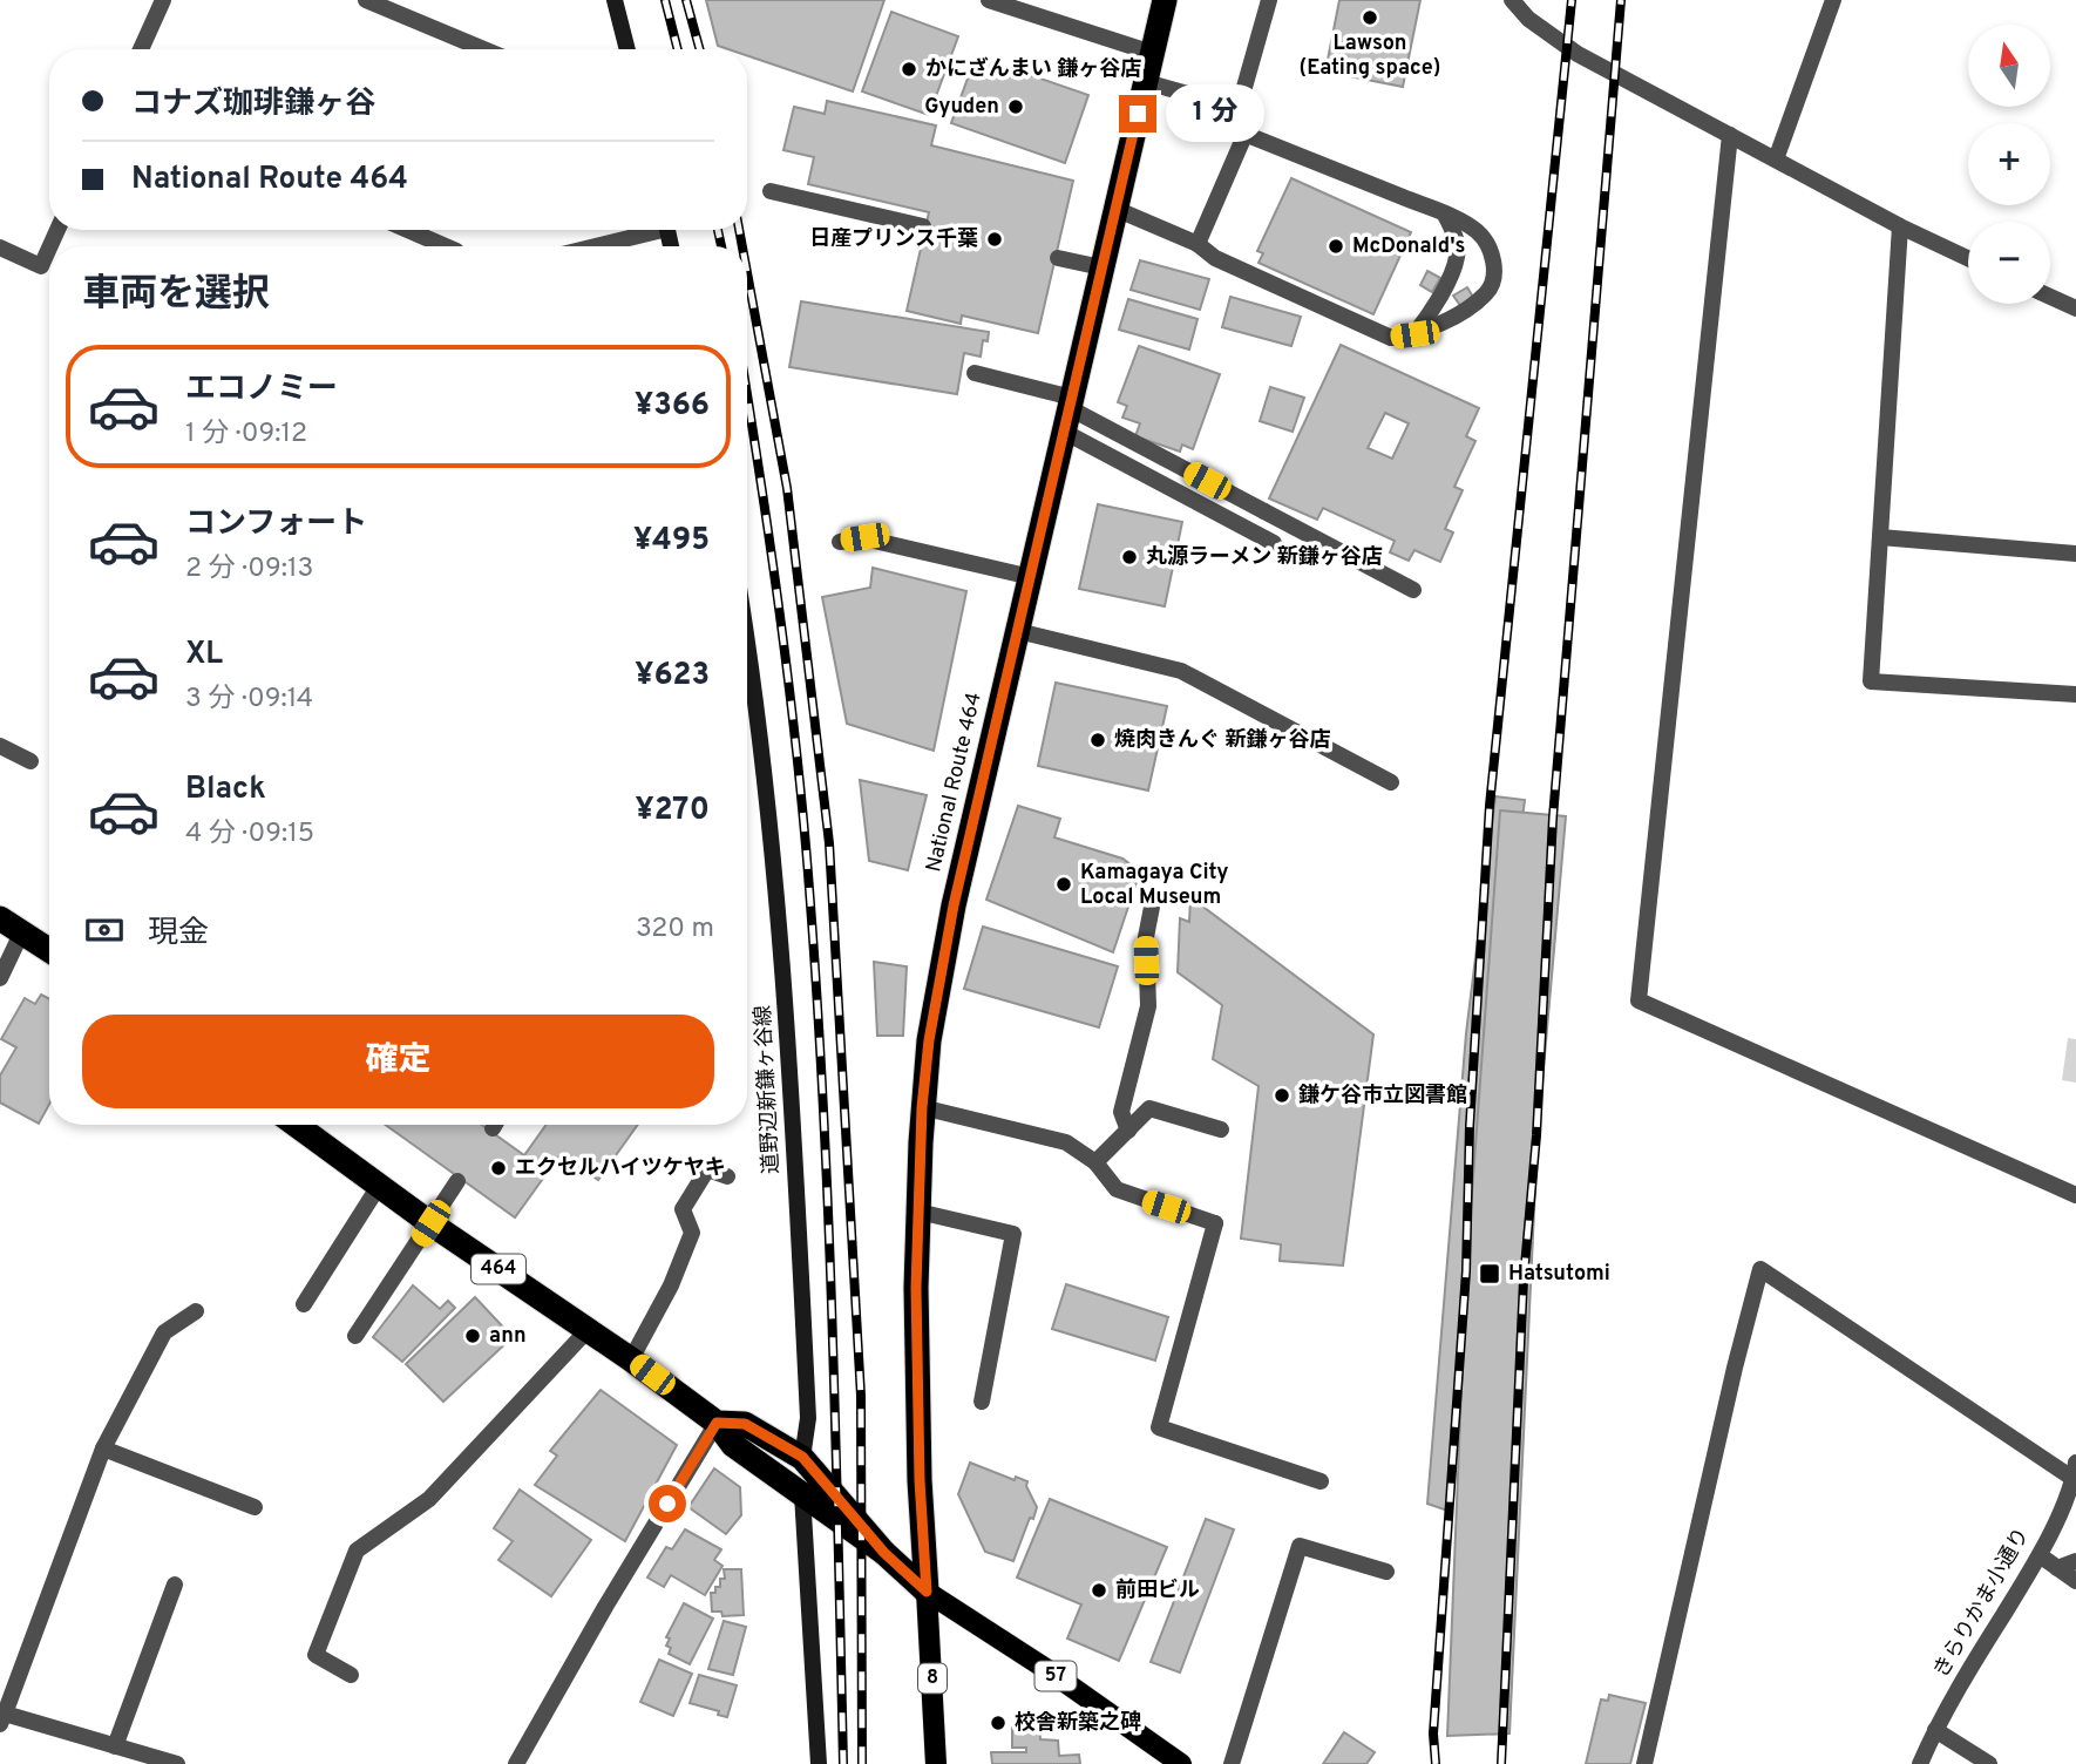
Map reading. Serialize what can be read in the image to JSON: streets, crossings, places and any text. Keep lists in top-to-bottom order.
{
  "streets": {
    "highway": ["National Route 464", "464"],
    "main road": ["57", "8"],
    "street": ["道野辺新鎌ヶ谷線", "きらりかま小通り"]
  },
  "crossings": [
    ["National Route 464", "464"],
    ["National Route 464", "57"],
    ["National Route 464", "8"],
    ["道野辺新鎌ヶ谷線", "464"],
    ["464", "57"],
    ["464", "8"],
    ["57", "8"]
  ],
  "places": {
    "other": [
      "Lawson (Eating space)",
      "かにざんまい 鎌ヶ谷店",
      "Gyuden",
      "日産プリンス千葉",
      "McDonald's",
      "丸源ラーメン 新鎌ヶ谷店",
      "焼肉きんぐ 新鎌ヶ谷店",
      "Kamagaya City Local Museum",
      "鎌ケ谷市立図書館",
      "エクセルハイツケヤキ",
      "ann",
      "前田ビル",
      "校舎新築之碑"
    ],
    "transit": ["Hatsutomi"]
  },
  "north": "top",
  "page": {
    "map_buttons": ["+", "−"],
    "banner": ["コナズ珈琲鎌ヶ谷", "National Route 464"],
    "bubble": "1 分",
    "heading": "車両を選択",
    "list": [
      {
        "name": "エコノミー",
        "note": "1 分 · 09:12",
        "value": "¥366"
      },
      {
        "name": "コンフォート",
        "note": "2 分 · 09:13",
        "value": "¥495"
      },
      {
        "name": "XL",
        "note": "3 分 · 09:14",
        "value": "¥623"
      },
      {
        "name": "Black",
        "note": "4 分 · 09:15",
        "value": "¥270"
      }
    ],
    "pay": ["現金", "320 m"],
    "buttons": "確定"
  }
}
